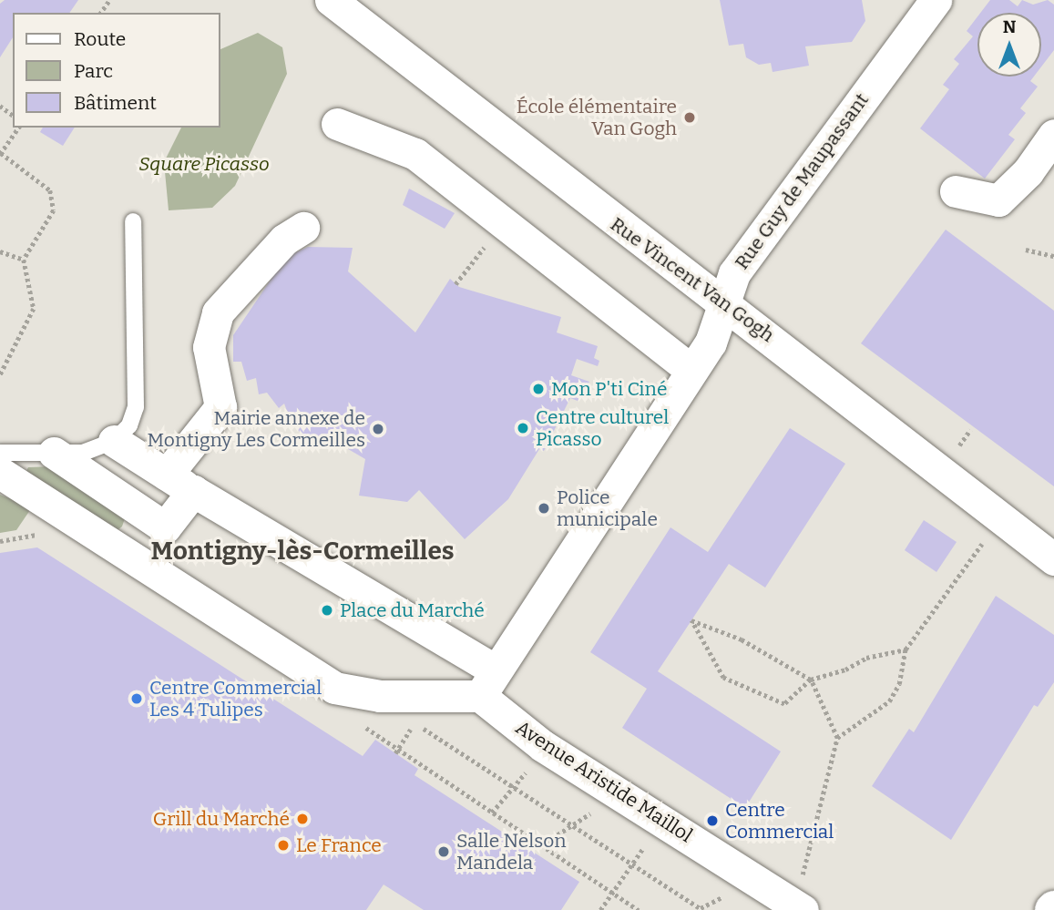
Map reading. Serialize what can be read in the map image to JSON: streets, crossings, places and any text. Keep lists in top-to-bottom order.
{
  "streets": {
    "street": ["Rue Guy de Maupassant", "Rue Vincent Van Gogh", "Avenue Aristide Maillol"]
  },
  "crossings": [
    ["Rue Guy de Maupassant", "Rue Vincent Van Gogh"],
    ["Rue Guy de Maupassant", "Avenue Aristide Maillol"]
  ],
  "districts": ["Montigny-lès-Cormeilles"],
  "parks": ["Square Picasso"],
  "places": [
    "École élémentaire Van Gogh",
    "Mon P'ti Ciné",
    "Centre culturel Picasso",
    "Mairie annexe de Montigny Les Cormeilles",
    "Police municipale",
    "Place du Marché",
    "Centre Commercial Les 4 Tulipes",
    "Grill du Marché",
    "Centre Commercial",
    "Le France",
    "Salle Nelson Mandela"
  ],
  "legend": ["Route", "Parc", "Bâtiment"],
  "north": "top"
}
